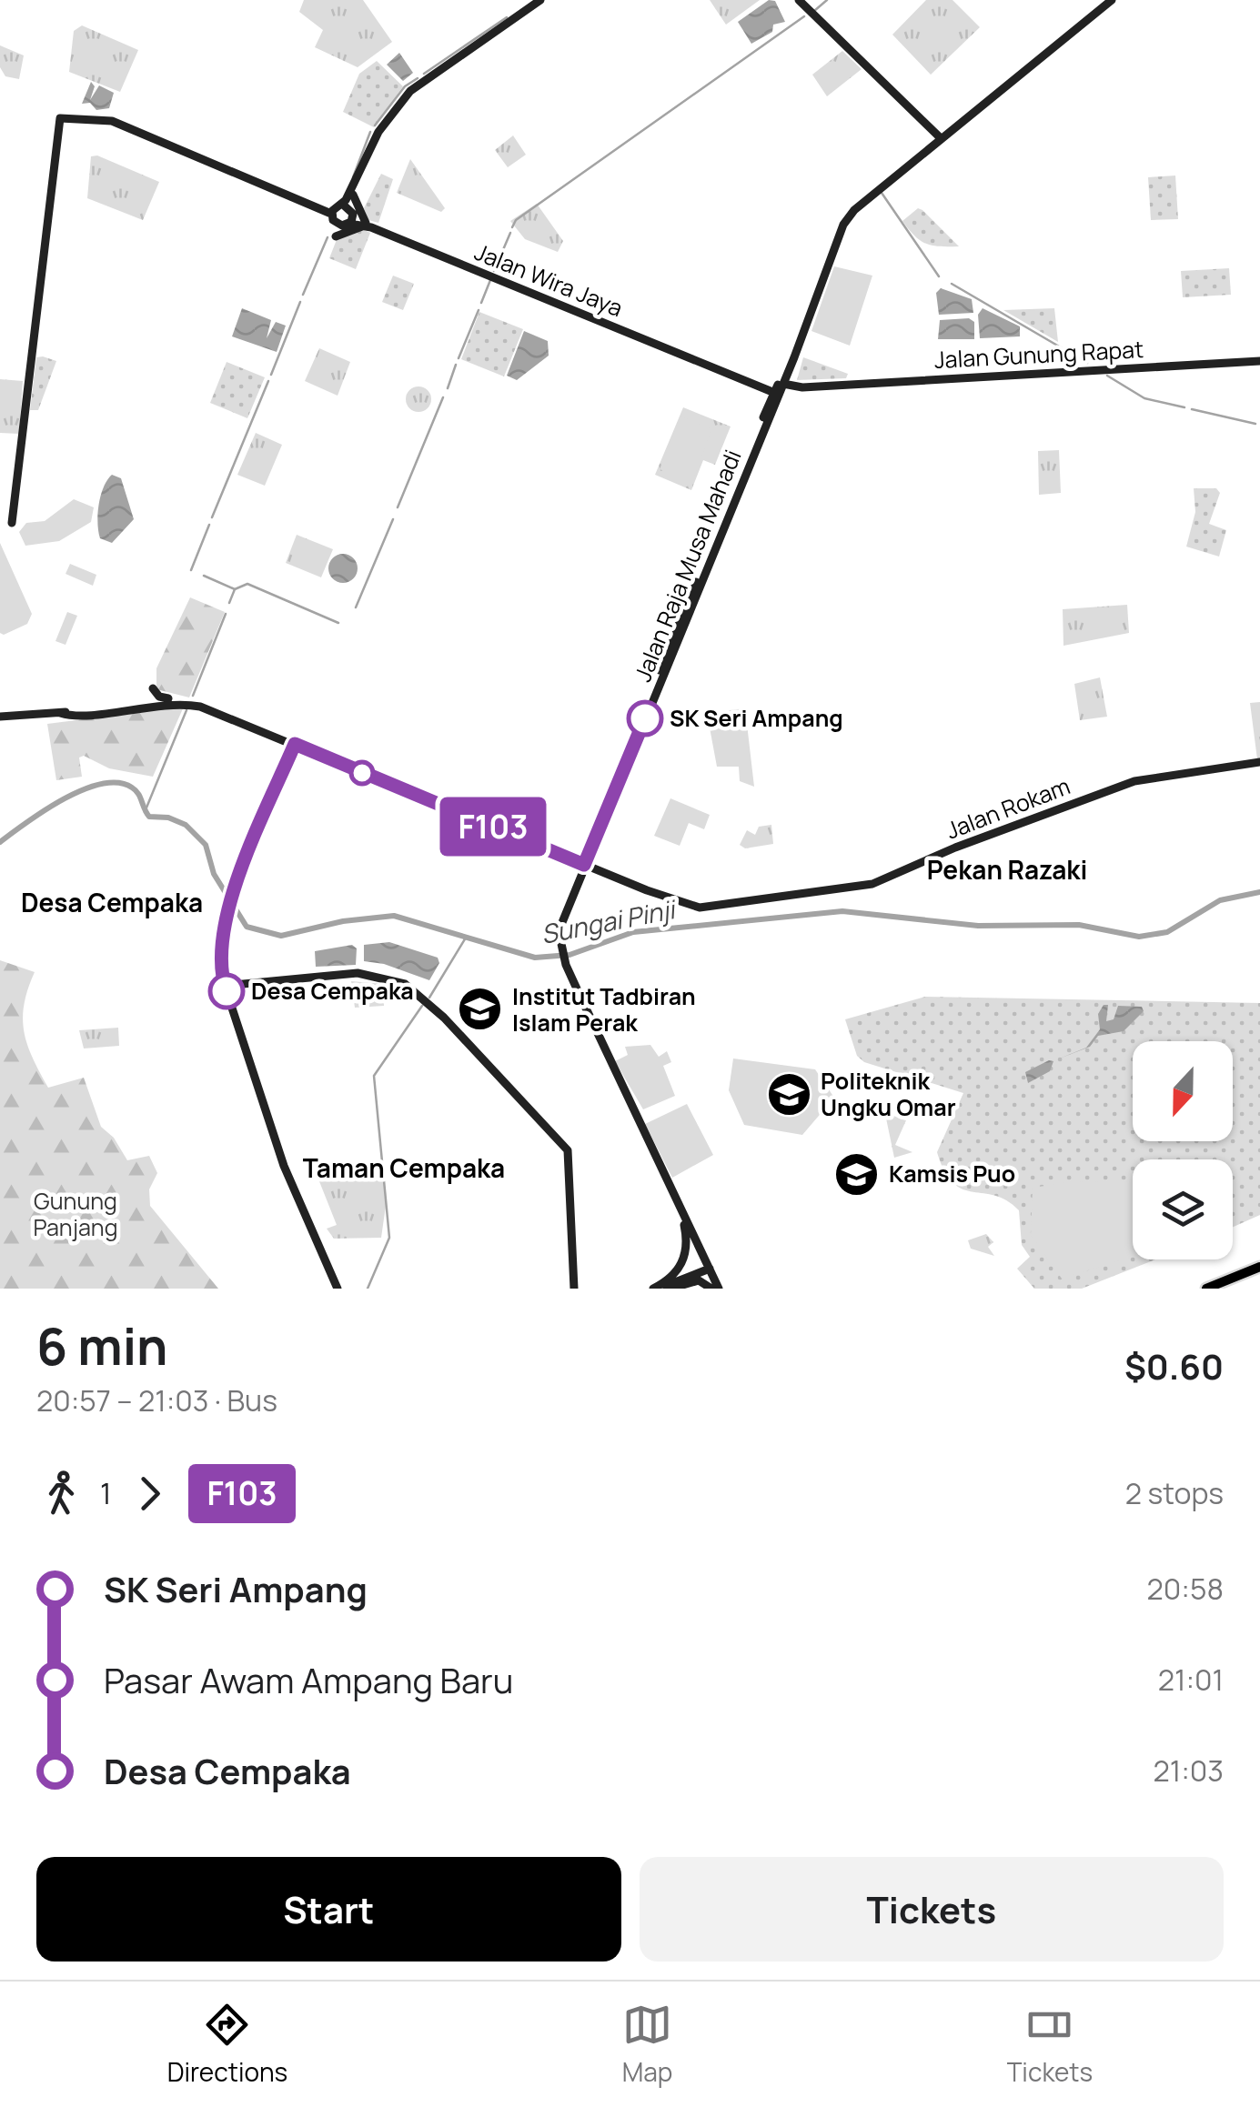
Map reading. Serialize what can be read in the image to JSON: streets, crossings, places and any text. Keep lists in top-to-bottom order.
{
  "streets": {
    "main road": [
      "Jalan Wira Jaya",
      "Jalan Gunung Rapat",
      "Jalan Raja Musa Mahadi",
      "Jalan Rokam"
    ]
  },
  "crossings": [
    ["Jalan Wira Jaya", "Jalan Raja Musa Mahadi"],
    ["Jalan Gunung Rapat", "Jalan Raja Musa Mahadi"],
    ["Jalan Raja Musa Mahadi", "Jalan Rokam"]
  ],
  "districts": ["Pekan Razaki", "Desa Cempaka", "Taman Cempaka"],
  "water": ["Sungai Pinji"],
  "parks": ["Gunung Panjang"],
  "places": {
    "other": ["SK Seri Ampang", "Desa Cempaka"],
    "school or university": ["Institut Tadbiran Islam Perak", "Politeknik Ungku Omar", "Kamsis Puo"]
  },
  "lines": ["bus line F103"],
  "north": "bottom",
  "page": {
    "on_map": "F103",
    "heading": ["6 min", "20:57 – 21:03 · Bus", "$0.60"],
    "legs": ["1", "F103", "2 stops"],
    "list": [
      {
        "name": "SK Seri Ampang",
        "value": "20:58"
      },
      {
        "name": "Pasar Awam Ampang Baru",
        "value": "21:01"
      },
      {
        "name": "Desa Cempaka",
        "value": "21:03"
      }
    ],
    "buttons": ["Start", "Tickets"],
    "tabs": ["Directions", "Map", "Tickets"]
  }
}
